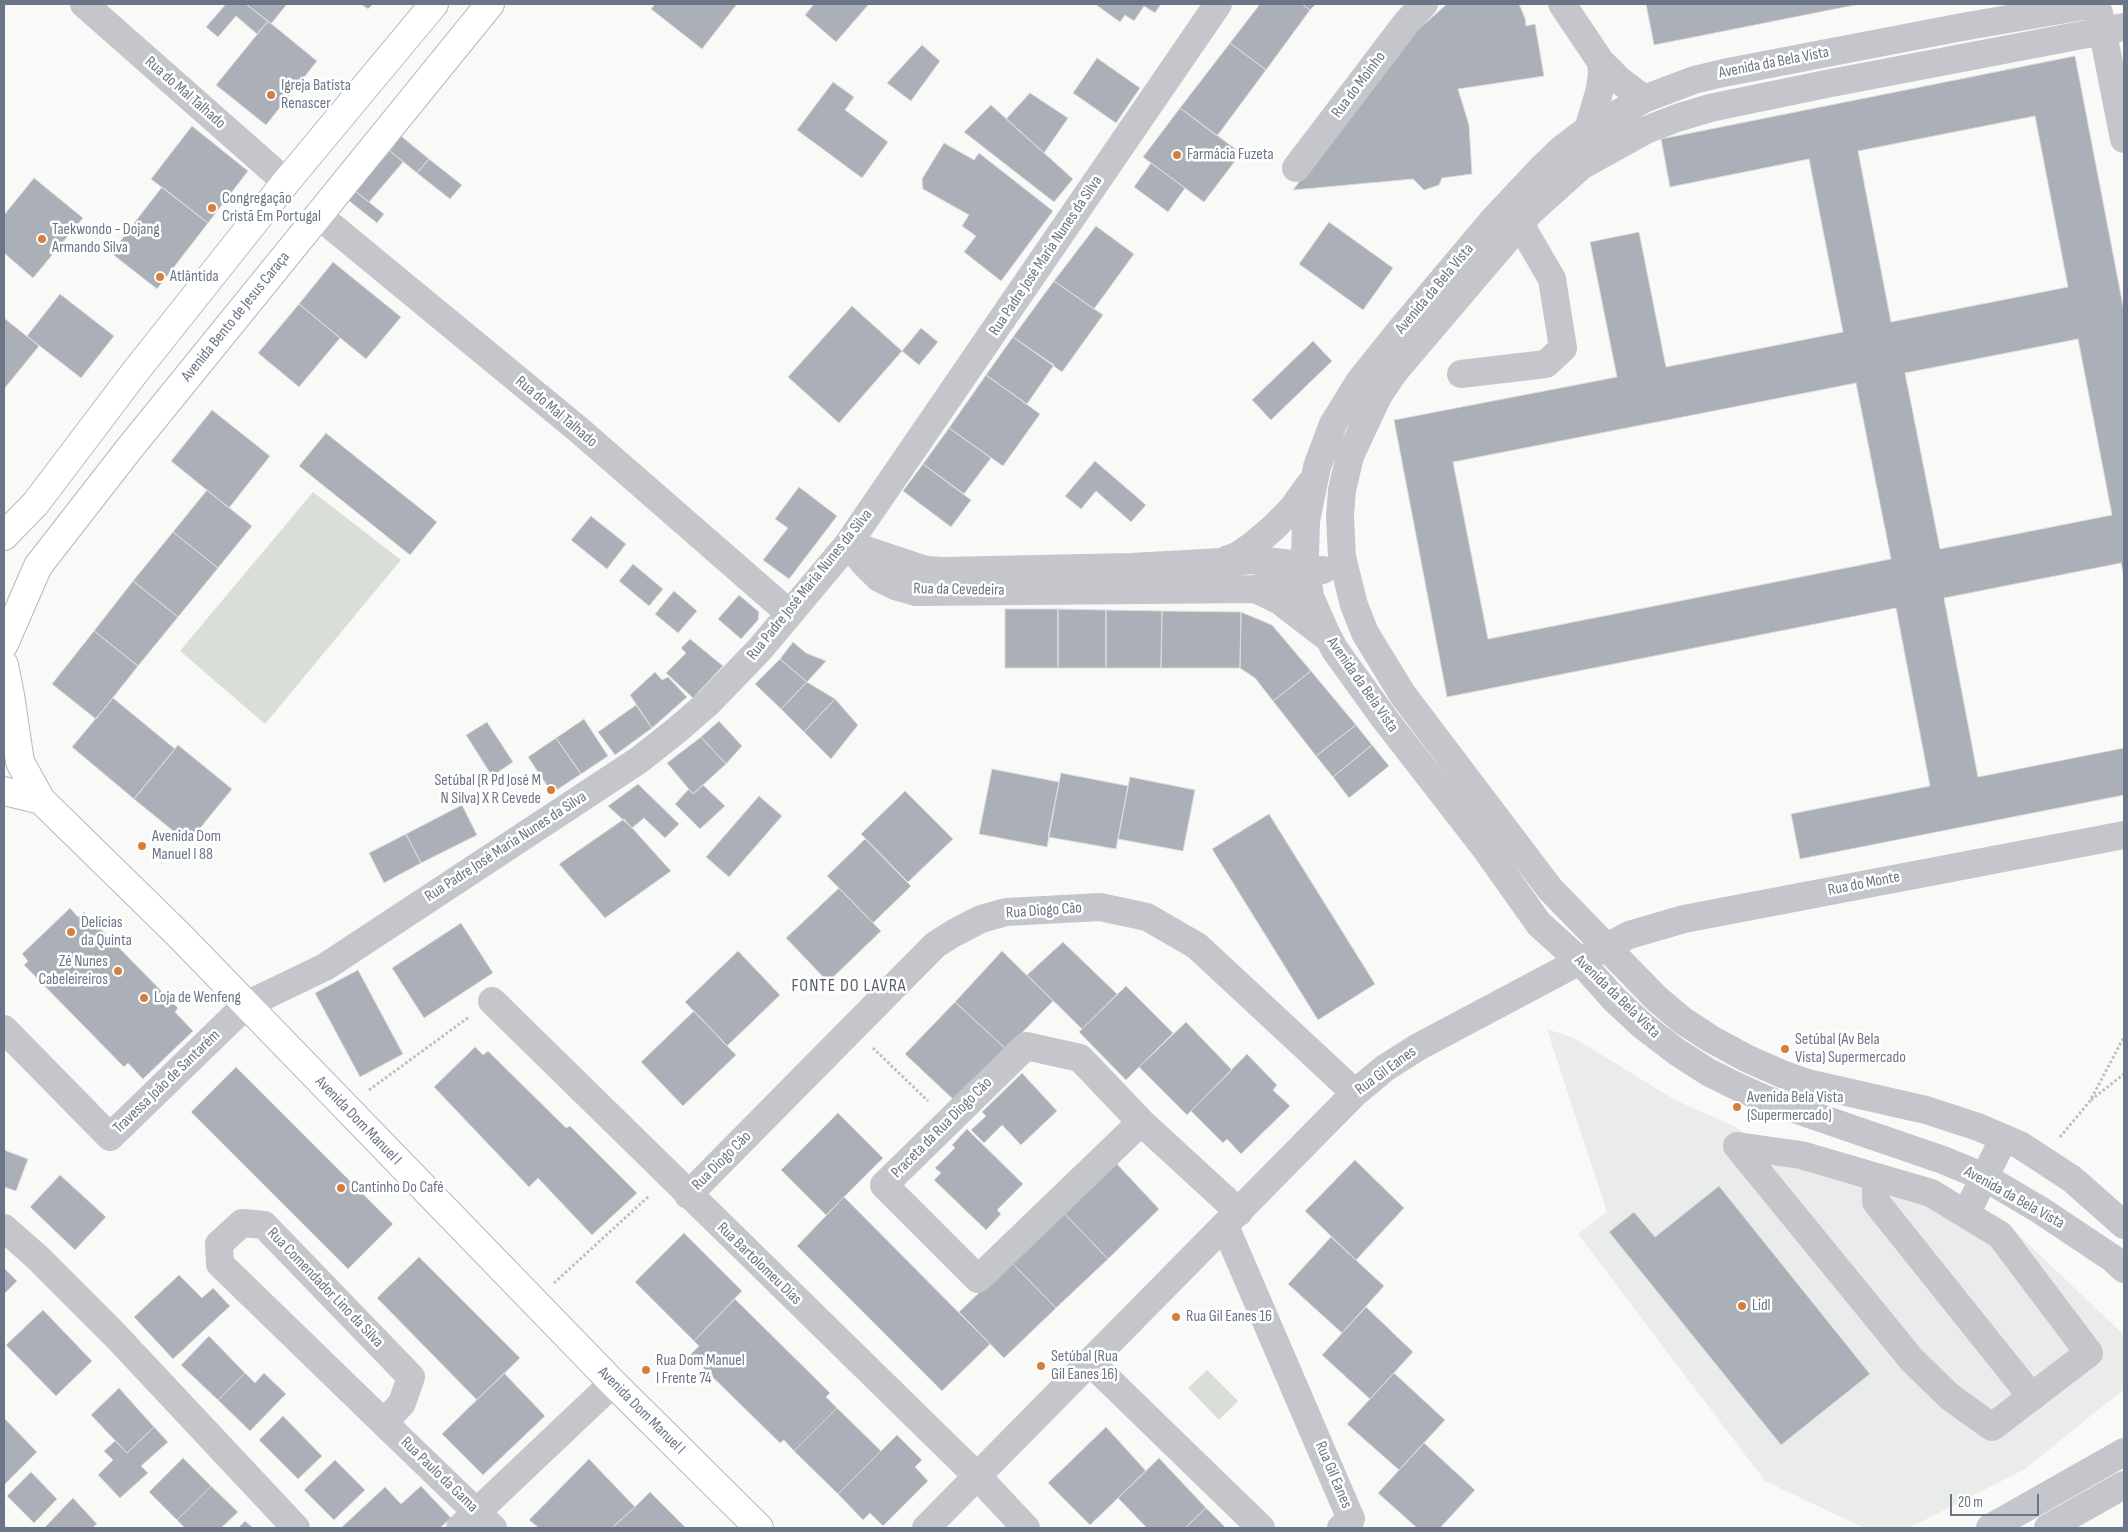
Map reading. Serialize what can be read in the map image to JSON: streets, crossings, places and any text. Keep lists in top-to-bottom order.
{
  "streets": {
    "main road": ["Avenida Bento de Jesus Caraça", "Avenida Dom Manuel I"],
    "street": [
      "Avenida da Bela Vista",
      "Rua do Moinho",
      "Rua do Mal Talhado",
      "Rua Padre José Maria Nunes da Silva",
      "Rua da Cevedeira",
      "Rua do Monte",
      "Rua Diogo Cão",
      "Rua Gil Eanes",
      "Travessa João de Santarém",
      "Praceta da Rua Diogo Cão",
      "Rua Bartolomeu Dias",
      "Rua Comendador Lino da Silva",
      "Rua Paulo da Gama"
    ]
  },
  "crossings": [
    ["Avenida da Bela Vista", "Rua da Cevedeira"],
    ["Avenida da Bela Vista", "Rua do Monte"],
    ["Avenida da Bela Vista", "Rua Gil Eanes"],
    ["Rua do Mal Talhado", "Rua Padre José Maria Nunes da Silva"],
    ["Rua do Mal Talhado", "Avenida Bento de Jesus Caraça"],
    ["Rua Padre José Maria Nunes da Silva", "Rua da Cevedeira"],
    ["Rua Padre José Maria Nunes da Silva", "Travessa João de Santarém"],
    ["Rua Padre José Maria Nunes da Silva", "Avenida Dom Manuel I"],
    ["Rua do Monte", "Rua Gil Eanes"],
    ["Rua Diogo Cão", "Rua Gil Eanes"],
    ["Rua Diogo Cão", "Rua Bartolomeu Dias"],
    ["Rua Gil Eanes", "Praceta da Rua Diogo Cão"],
    ["Rua Gil Eanes", "Rua Bartolomeu Dias"],
    ["Travessa João de Santarém", "Avenida Dom Manuel I"],
    ["Rua Comendador Lino da Silva", "Rua Paulo da Gama"]
  ],
  "districts": ["FONTE DO LAVRA"],
  "places": [
    "Igreja Batista Renascer",
    "Farmácia Fuzeta",
    "Congregação Cristã Em Portugal",
    "Taekwondo - Dojang Armando Silva",
    "Atlântida",
    "Setúbal (R Pd José M N Silva) X R Cevede",
    "Avenida Dom Manuel I 88",
    "Delícias da Quinta",
    "Zé Nunes Cabeleireiros",
    "Loja de Wenfeng",
    "Setúbal (Av Bela Vista) Supermercado",
    "Avenida Bela Vista (Supermercado)",
    "Cantinho Do Café",
    "Lidl",
    "Rua Gil Eanes 16",
    "Setúbal (Rua Gil Eanes 16)",
    "Rua Dom Manuel I Frente 74"
  ],
  "scale_bar": "20 m"
}
